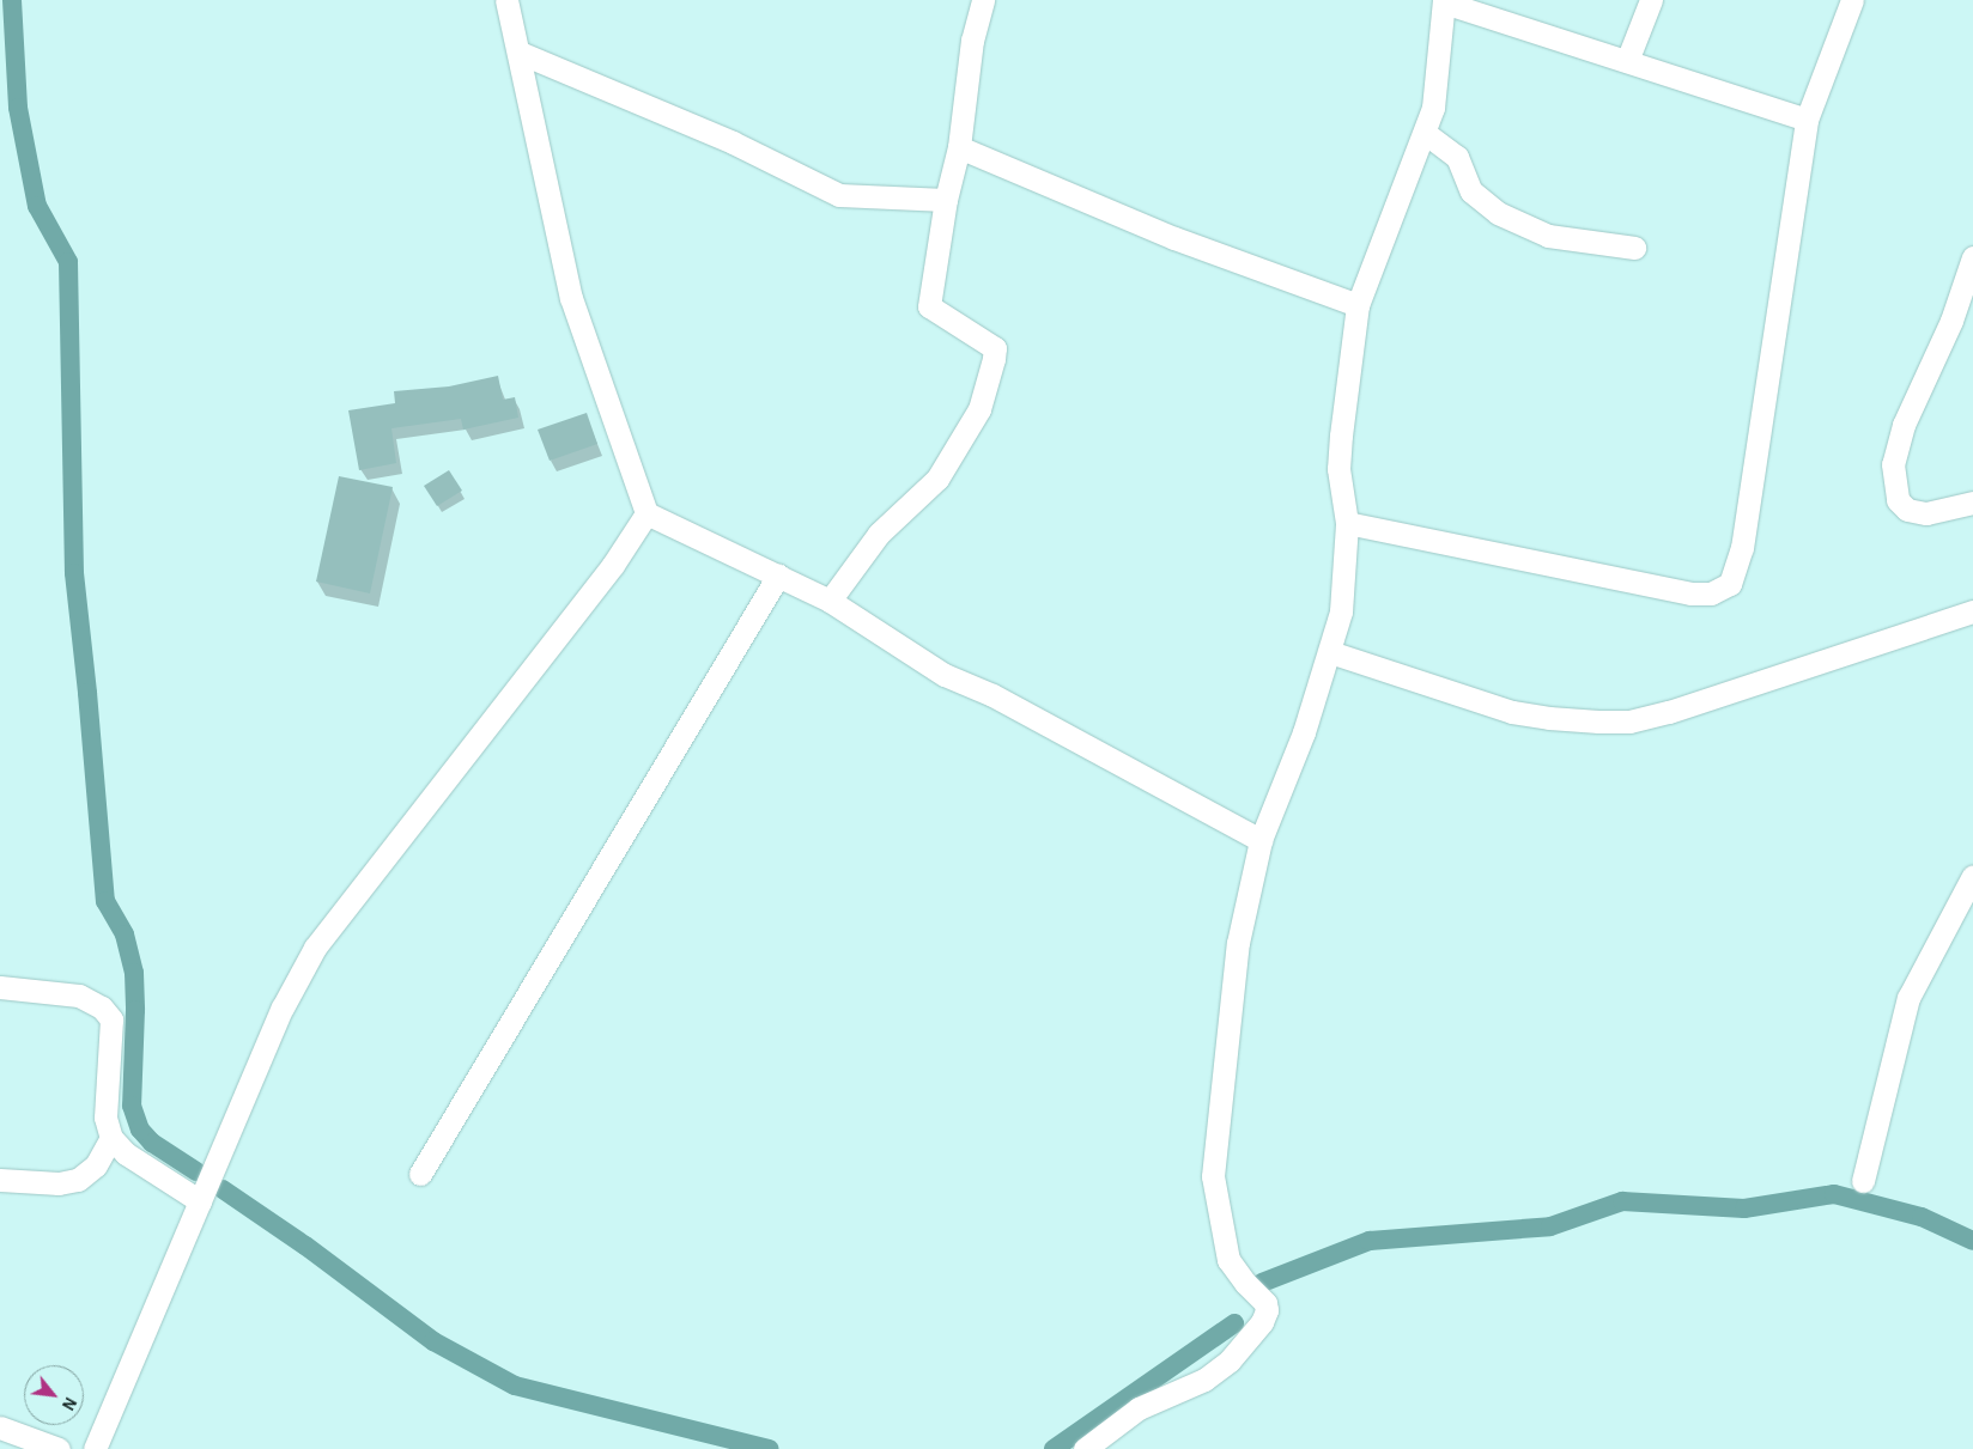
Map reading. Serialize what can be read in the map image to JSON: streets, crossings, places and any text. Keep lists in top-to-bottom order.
{
  "north": "bottom right"
}
